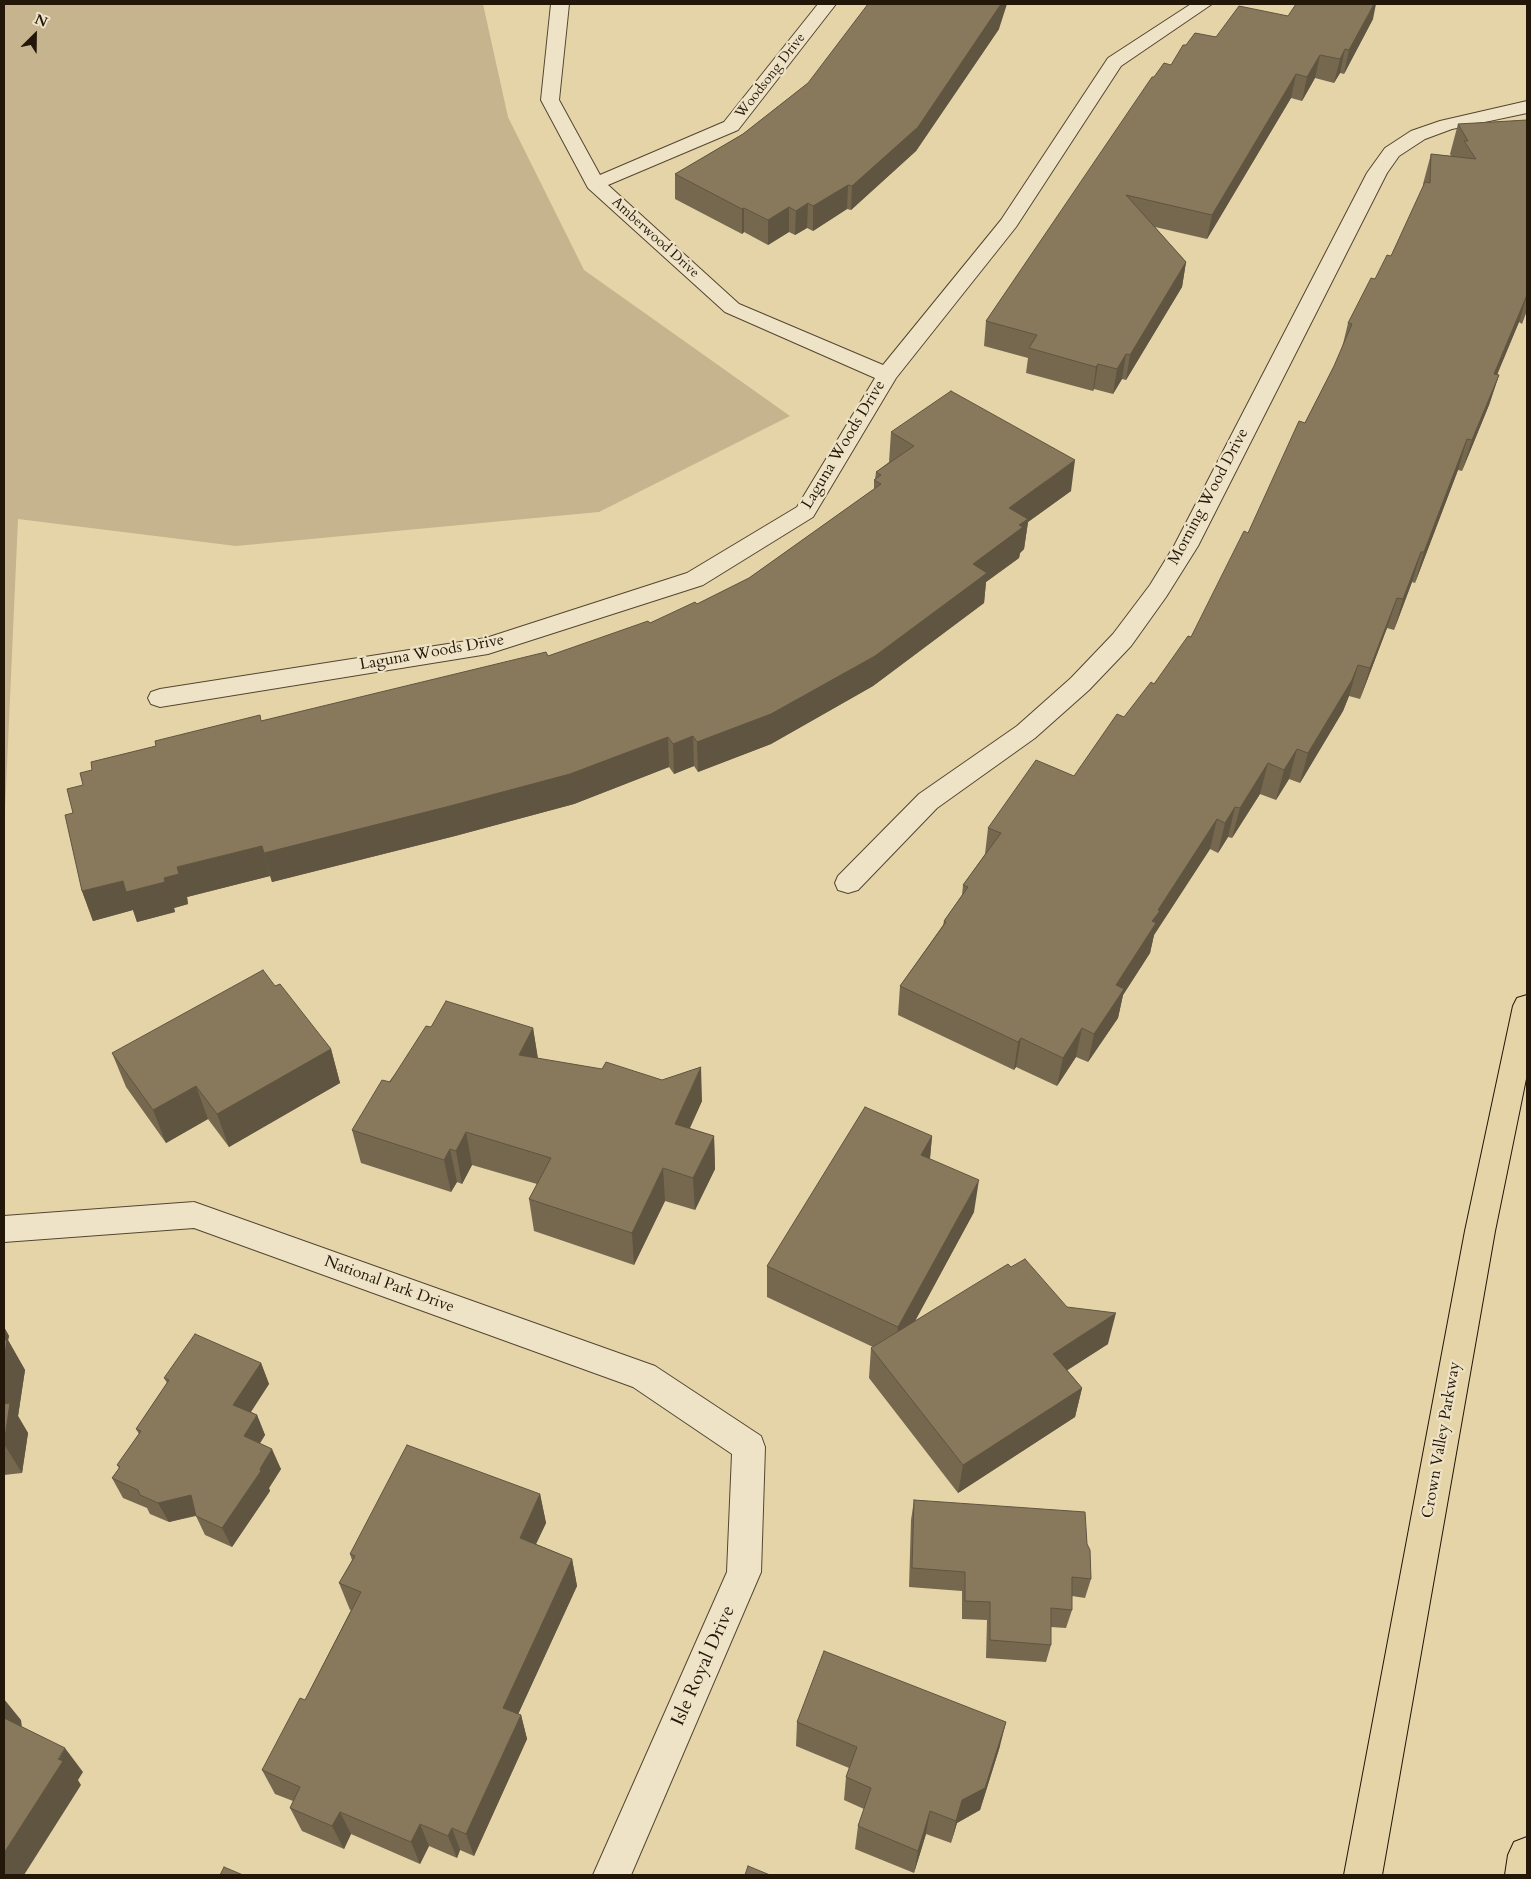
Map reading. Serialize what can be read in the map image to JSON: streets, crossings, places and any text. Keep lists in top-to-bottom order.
{
  "streets": {
    "main road": ["Crown Valley Parkway"],
    "street": [
      "Woodsong Drive",
      "Amberwood Drive",
      "Laguna Woods Drive",
      "Morning Wood Drive",
      "National Park Drive",
      "Isle Royal Drive"
    ]
  },
  "crossings": [
    ["Woodsong Drive", "Amberwood Drive"],
    ["Amberwood Drive", "Laguna Woods Drive"],
    ["National Park Drive", "Isle Royal Drive"]
  ],
  "north": "top right"
}
